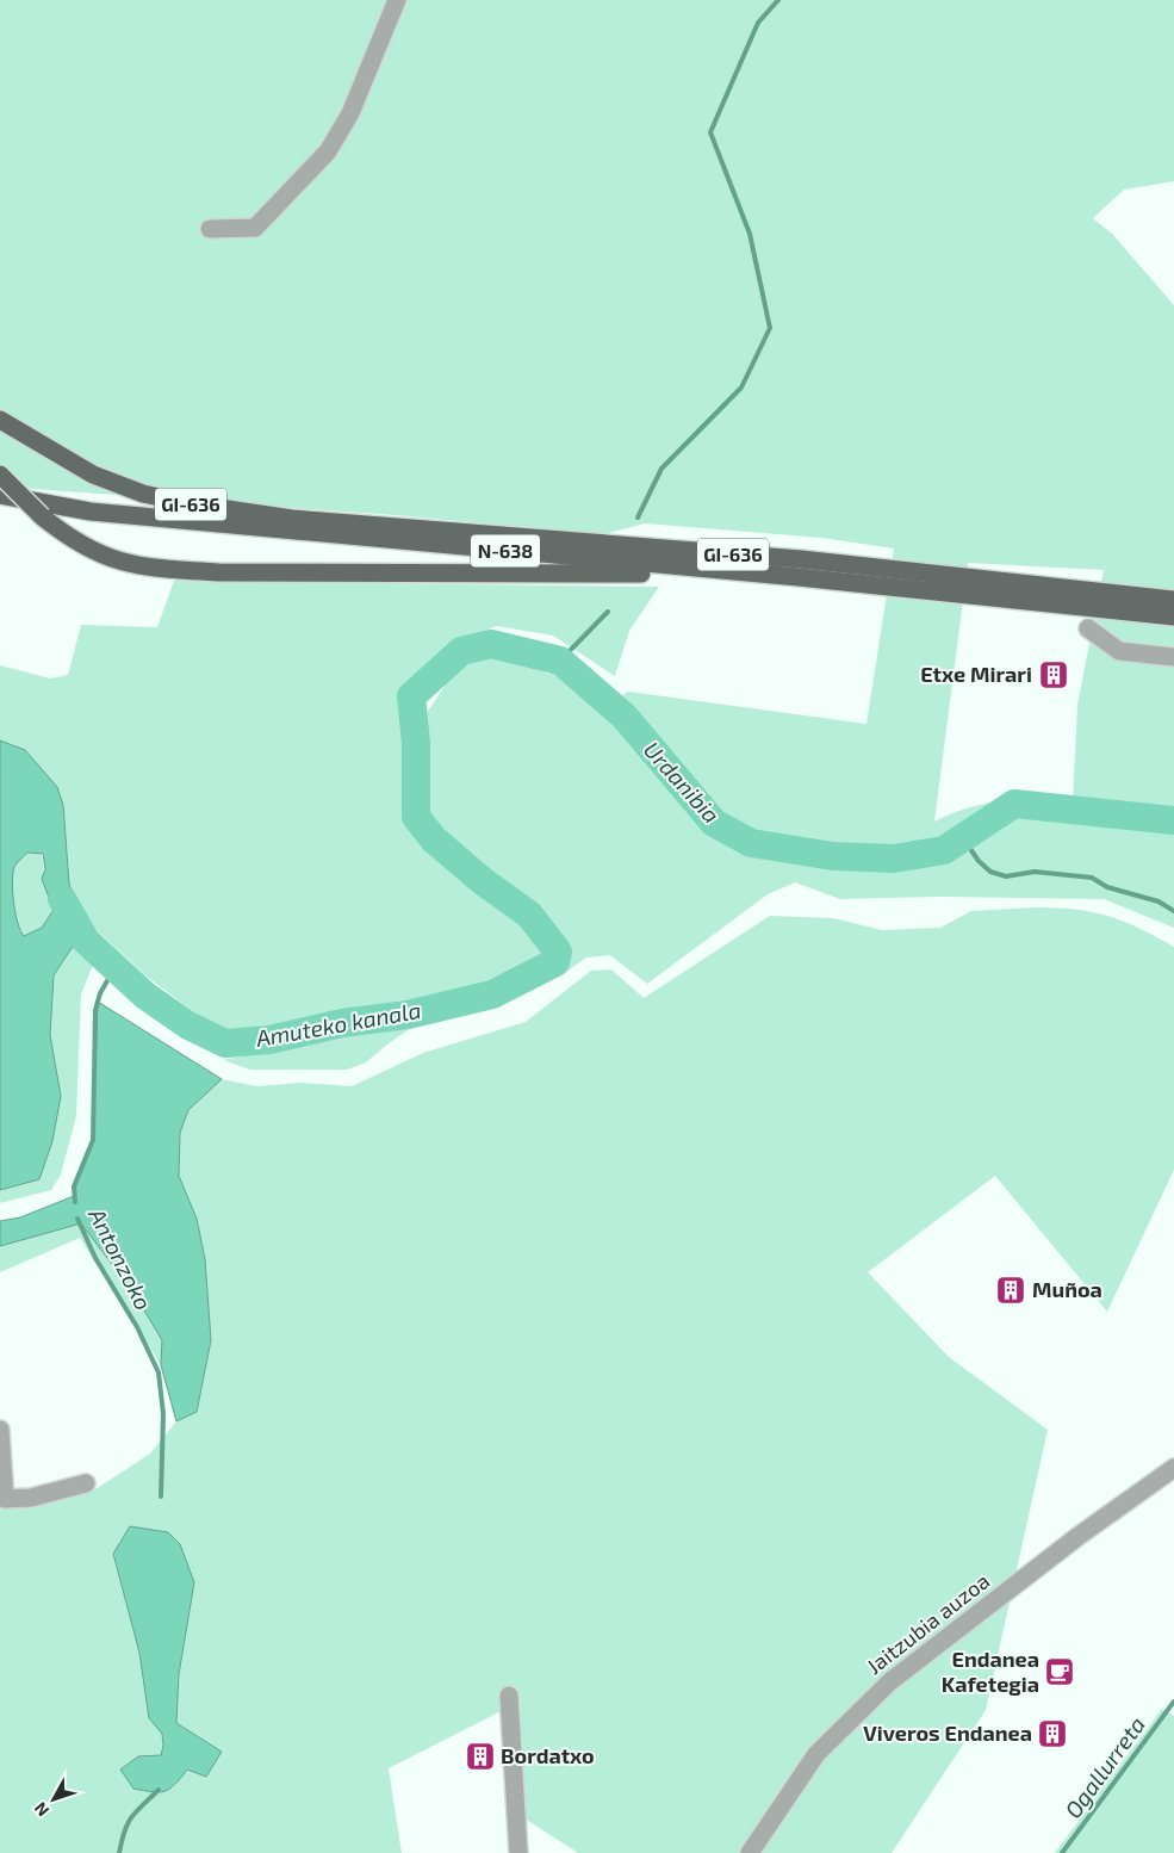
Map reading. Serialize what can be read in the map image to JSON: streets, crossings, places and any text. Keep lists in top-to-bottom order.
{
  "streets": {
    "main road": ["GI-636", "N-638"],
    "street": ["Jaitzubia auzoa"]
  },
  "crossings": [
    ["GI-636", "N-638"]
  ],
  "water": [
    "Urdanibia",
    "Amuteko kanala",
    "Antonzoko",
    "Ogallurreta"
  ],
  "places": {
    "building": [
      "Etxe Mirari",
      "Muñoa",
      "Viveros Endanea",
      "Bordatxo"
    ],
    "cafe": ["Endanea Kafetegia"]
  },
  "north": "bottom left"
}
